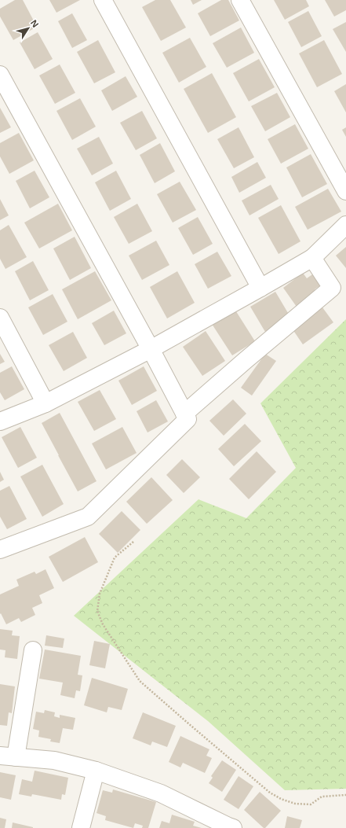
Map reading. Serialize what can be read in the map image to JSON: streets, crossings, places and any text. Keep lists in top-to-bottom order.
{
  "north": "top right"
}
